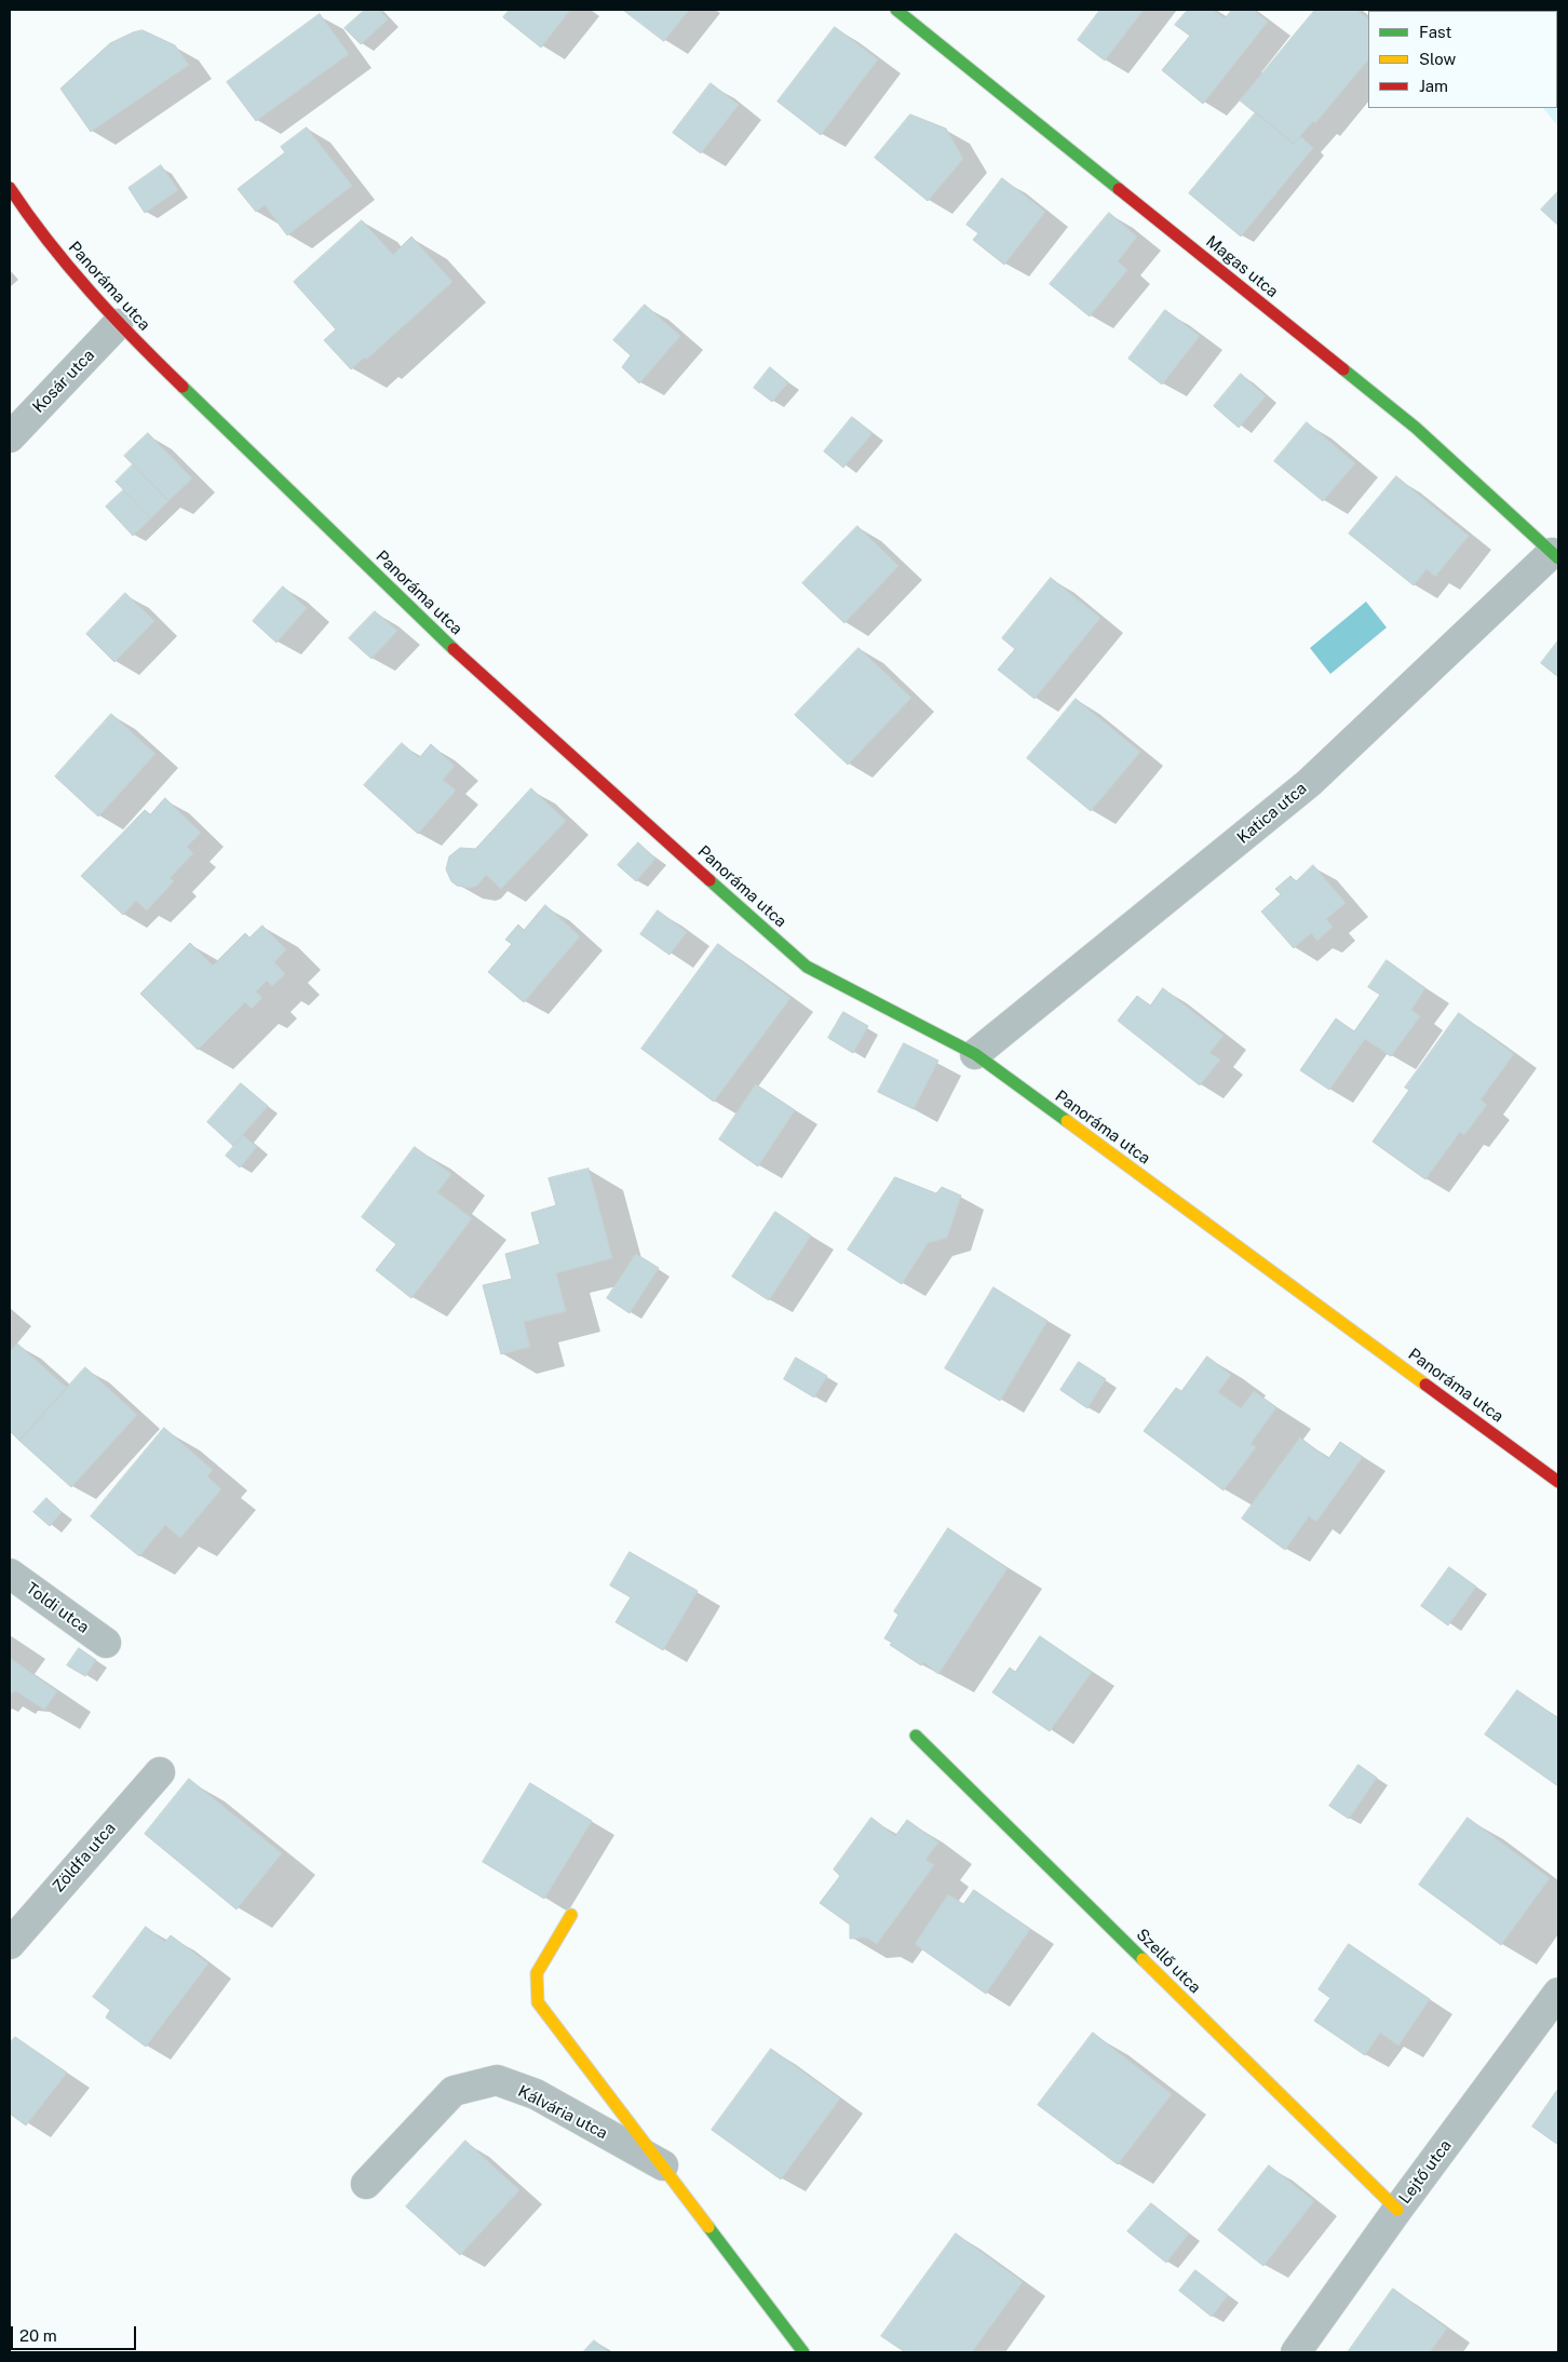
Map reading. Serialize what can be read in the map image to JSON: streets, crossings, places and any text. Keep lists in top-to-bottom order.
{
  "streets": {
    "street": [
      "Magas utca",
      "Panoráma utca",
      "Kosár utca",
      "Katica utca",
      "Toldi utca",
      "Zöldfa utca",
      "Szellő utca",
      "Kálvária utca",
      "Lejtő utca"
    ]
  },
  "crossings": [
    ["Magas utca", "Katica utca"],
    ["Panoráma utca", "Kosár utca"],
    ["Panoráma utca", "Katica utca"],
    ["Szellő utca", "Lejtő utca"]
  ],
  "legend": ["Fast", "Slow", "Jam"],
  "scale_bar": "20 m"
}
